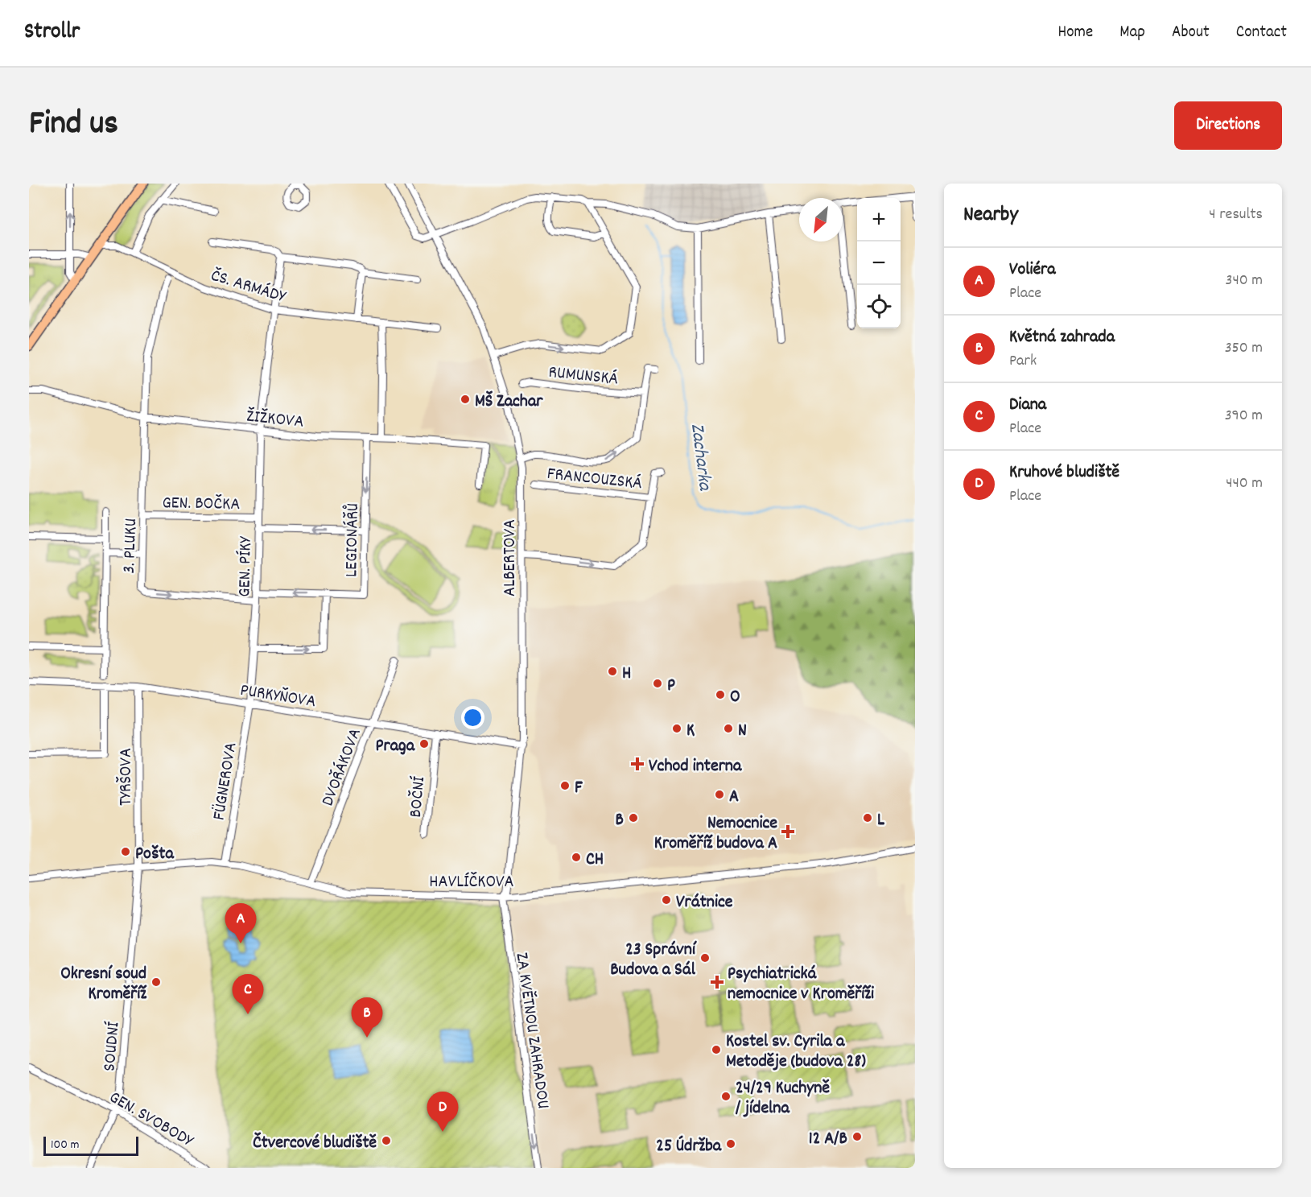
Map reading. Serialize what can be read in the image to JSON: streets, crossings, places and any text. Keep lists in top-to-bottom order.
{
  "streets": {
    "street": [
      "ČS. ARMÁDY",
      "RUMUNSKÁ",
      "ŽIŽKOVA",
      "FRANCOUZSKÁ",
      "GEN. BOČKA",
      "LEGIONÁŘŮ",
      "3. PLUKU",
      "ALBERTOVA",
      "GEN. PÍKY",
      "PURKYŇOVA",
      "DVOŘÁKOVA",
      "TYRŠOVA",
      "FÜGNEROVA",
      "BOČNÍ",
      "HAVLÍČKOVA",
      "ZA KVĚTNOU ZAHRADOU",
      "SOUDNÍ",
      "GEN. SVOBODY"
    ]
  },
  "crossings": [
    ["ČS. ARMÁDY", "GEN. PÍKY"],
    ["RUMUNSKÁ", "ALBERTOVA"],
    ["ŽIŽKOVA", "LEGIONÁŘŮ"],
    ["ŽIŽKOVA", "3. PLUKU"],
    ["ŽIŽKOVA", "GEN. PÍKY"],
    ["FRANCOUZSKÁ", "ALBERTOVA"],
    ["GEN. BOČKA", "3. PLUKU"],
    ["GEN. BOČKA", "GEN. PÍKY"],
    ["LEGIONÁŘŮ", "GEN. PÍKY"],
    ["3. PLUKU", "GEN. PÍKY"],
    ["ALBERTOVA", "PURKYŇOVA"],
    ["ALBERTOVA", "HAVLÍČKOVA"],
    ["ALBERTOVA", "ZA KVĚTNOU ZAHRADOU"],
    ["GEN. PÍKY", "PURKYŇOVA"],
    ["GEN. PÍKY", "FÜGNEROVA"],
    ["PURKYŇOVA", "DVOŘÁKOVA"],
    ["PURKYŇOVA", "TYRŠOVA"],
    ["PURKYŇOVA", "FÜGNEROVA"],
    ["PURKYŇOVA", "BOČNÍ"],
    ["DVOŘÁKOVA", "HAVLÍČKOVA"],
    ["TYRŠOVA", "HAVLÍČKOVA"],
    ["TYRŠOVA", "SOUDNÍ"],
    ["FÜGNEROVA", "HAVLÍČKOVA"],
    ["HAVLÍČKOVA", "ZA KVĚTNOU ZAHRADOU"],
    ["HAVLÍČKOVA", "SOUDNÍ"],
    ["SOUDNÍ", "GEN. SVOBODY"]
  ],
  "one_way": ["RUMUNSKÁ", "FRANCOUZSKÁ", "ZA KVĚTNOU ZAHRADOU"],
  "water": ["Zacharka"],
  "places": {
    "other": [
      "MŠ Zachar",
      "H",
      "P",
      "O",
      "K",
      "N",
      "Praga",
      "F",
      "A",
      "B",
      "L",
      "Pošta",
      "CH",
      "Vrátnice",
      "23 Správní Budova a Sál",
      "Okresní soud Kroměříž",
      "Kostel sv. Cyrila a Metoděje (budova 28)",
      "24/29 Kuchyně / jídelna",
      "12 A/B",
      "Čtvercové bludiště",
      "25 Údržba"
    ],
    "health": ["Vchod interna", "Nemocnice Kroměříž budova A", "Psychiatrická nemocnice v Kroměříži"]
  },
  "scale_bar": "100 m",
  "north": "bottom left",
  "page": {
    "header": "Strollr",
    "nav": [
      "Home",
      "Map",
      "About",
      "Contact"
    ],
    "title": "Find us",
    "buttons": "Directions",
    "heading": ["Nearby", "4 results"],
    "map_buttons": ["+", "−"],
    "list": [
      {
        "mark": "A",
        "name": "Voliéra",
        "note": "Place",
        "value": "340 m"
      },
      {
        "mark": "B",
        "name": "Květná zahrada",
        "note": "Park",
        "value": "350 m"
      },
      {
        "mark": "C",
        "name": "Diana",
        "note": "Place",
        "value": "390 m"
      },
      {
        "mark": "D",
        "name": "Kruhové bludiště",
        "note": "Place",
        "value": "440 m"
      }
    ],
    "pins": [
      "A",
      "C",
      "B",
      "D"
    ],
    "scale": "100 m"
  }
}
